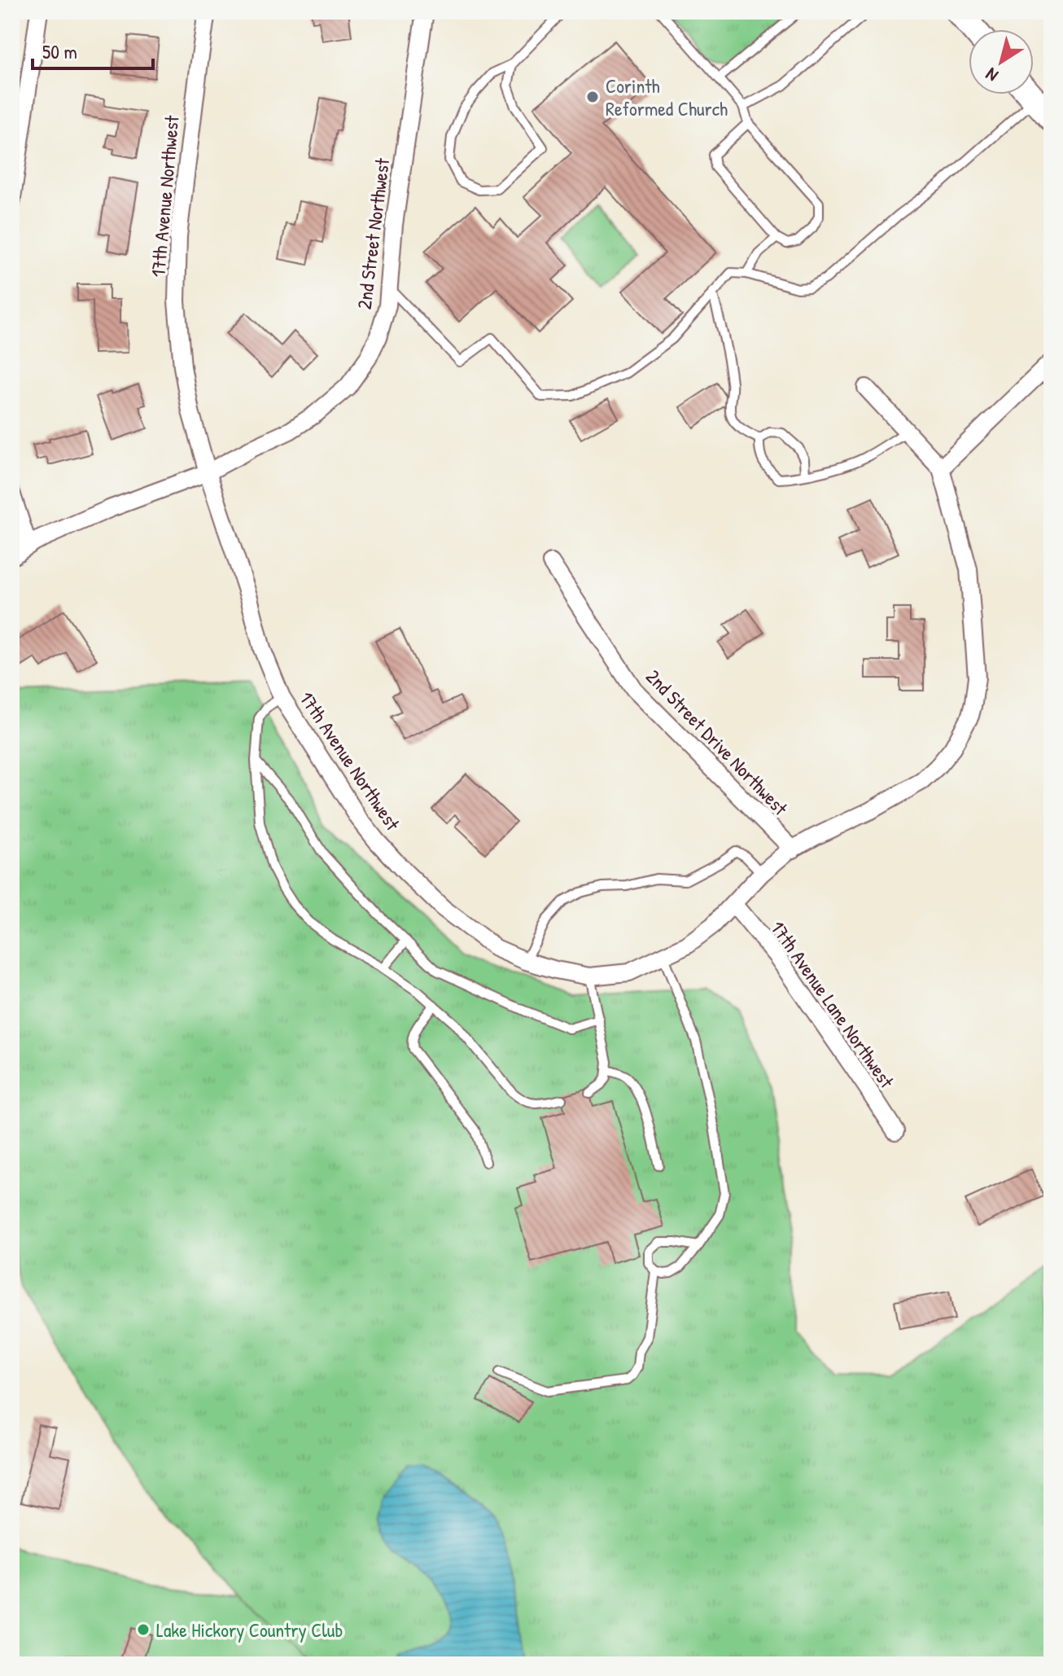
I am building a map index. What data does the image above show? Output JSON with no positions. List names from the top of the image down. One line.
{"streets":{"street":["17th Avenue Northwest","2nd Street Northwest","2nd Street Drive Northwest","17th Avenue Lane Northwest"]},"crossings":[["17th Avenue Northwest","2nd Street Northwest"],["17th Avenue Northwest","2nd Street Drive Northwest"],["17th Avenue Northwest","17th Avenue Lane Northwest"]],"places":["Corinth Reformed Church","Lake Hickory Country Club"],"scale_bar":"50 m","north":"bottom left"}
